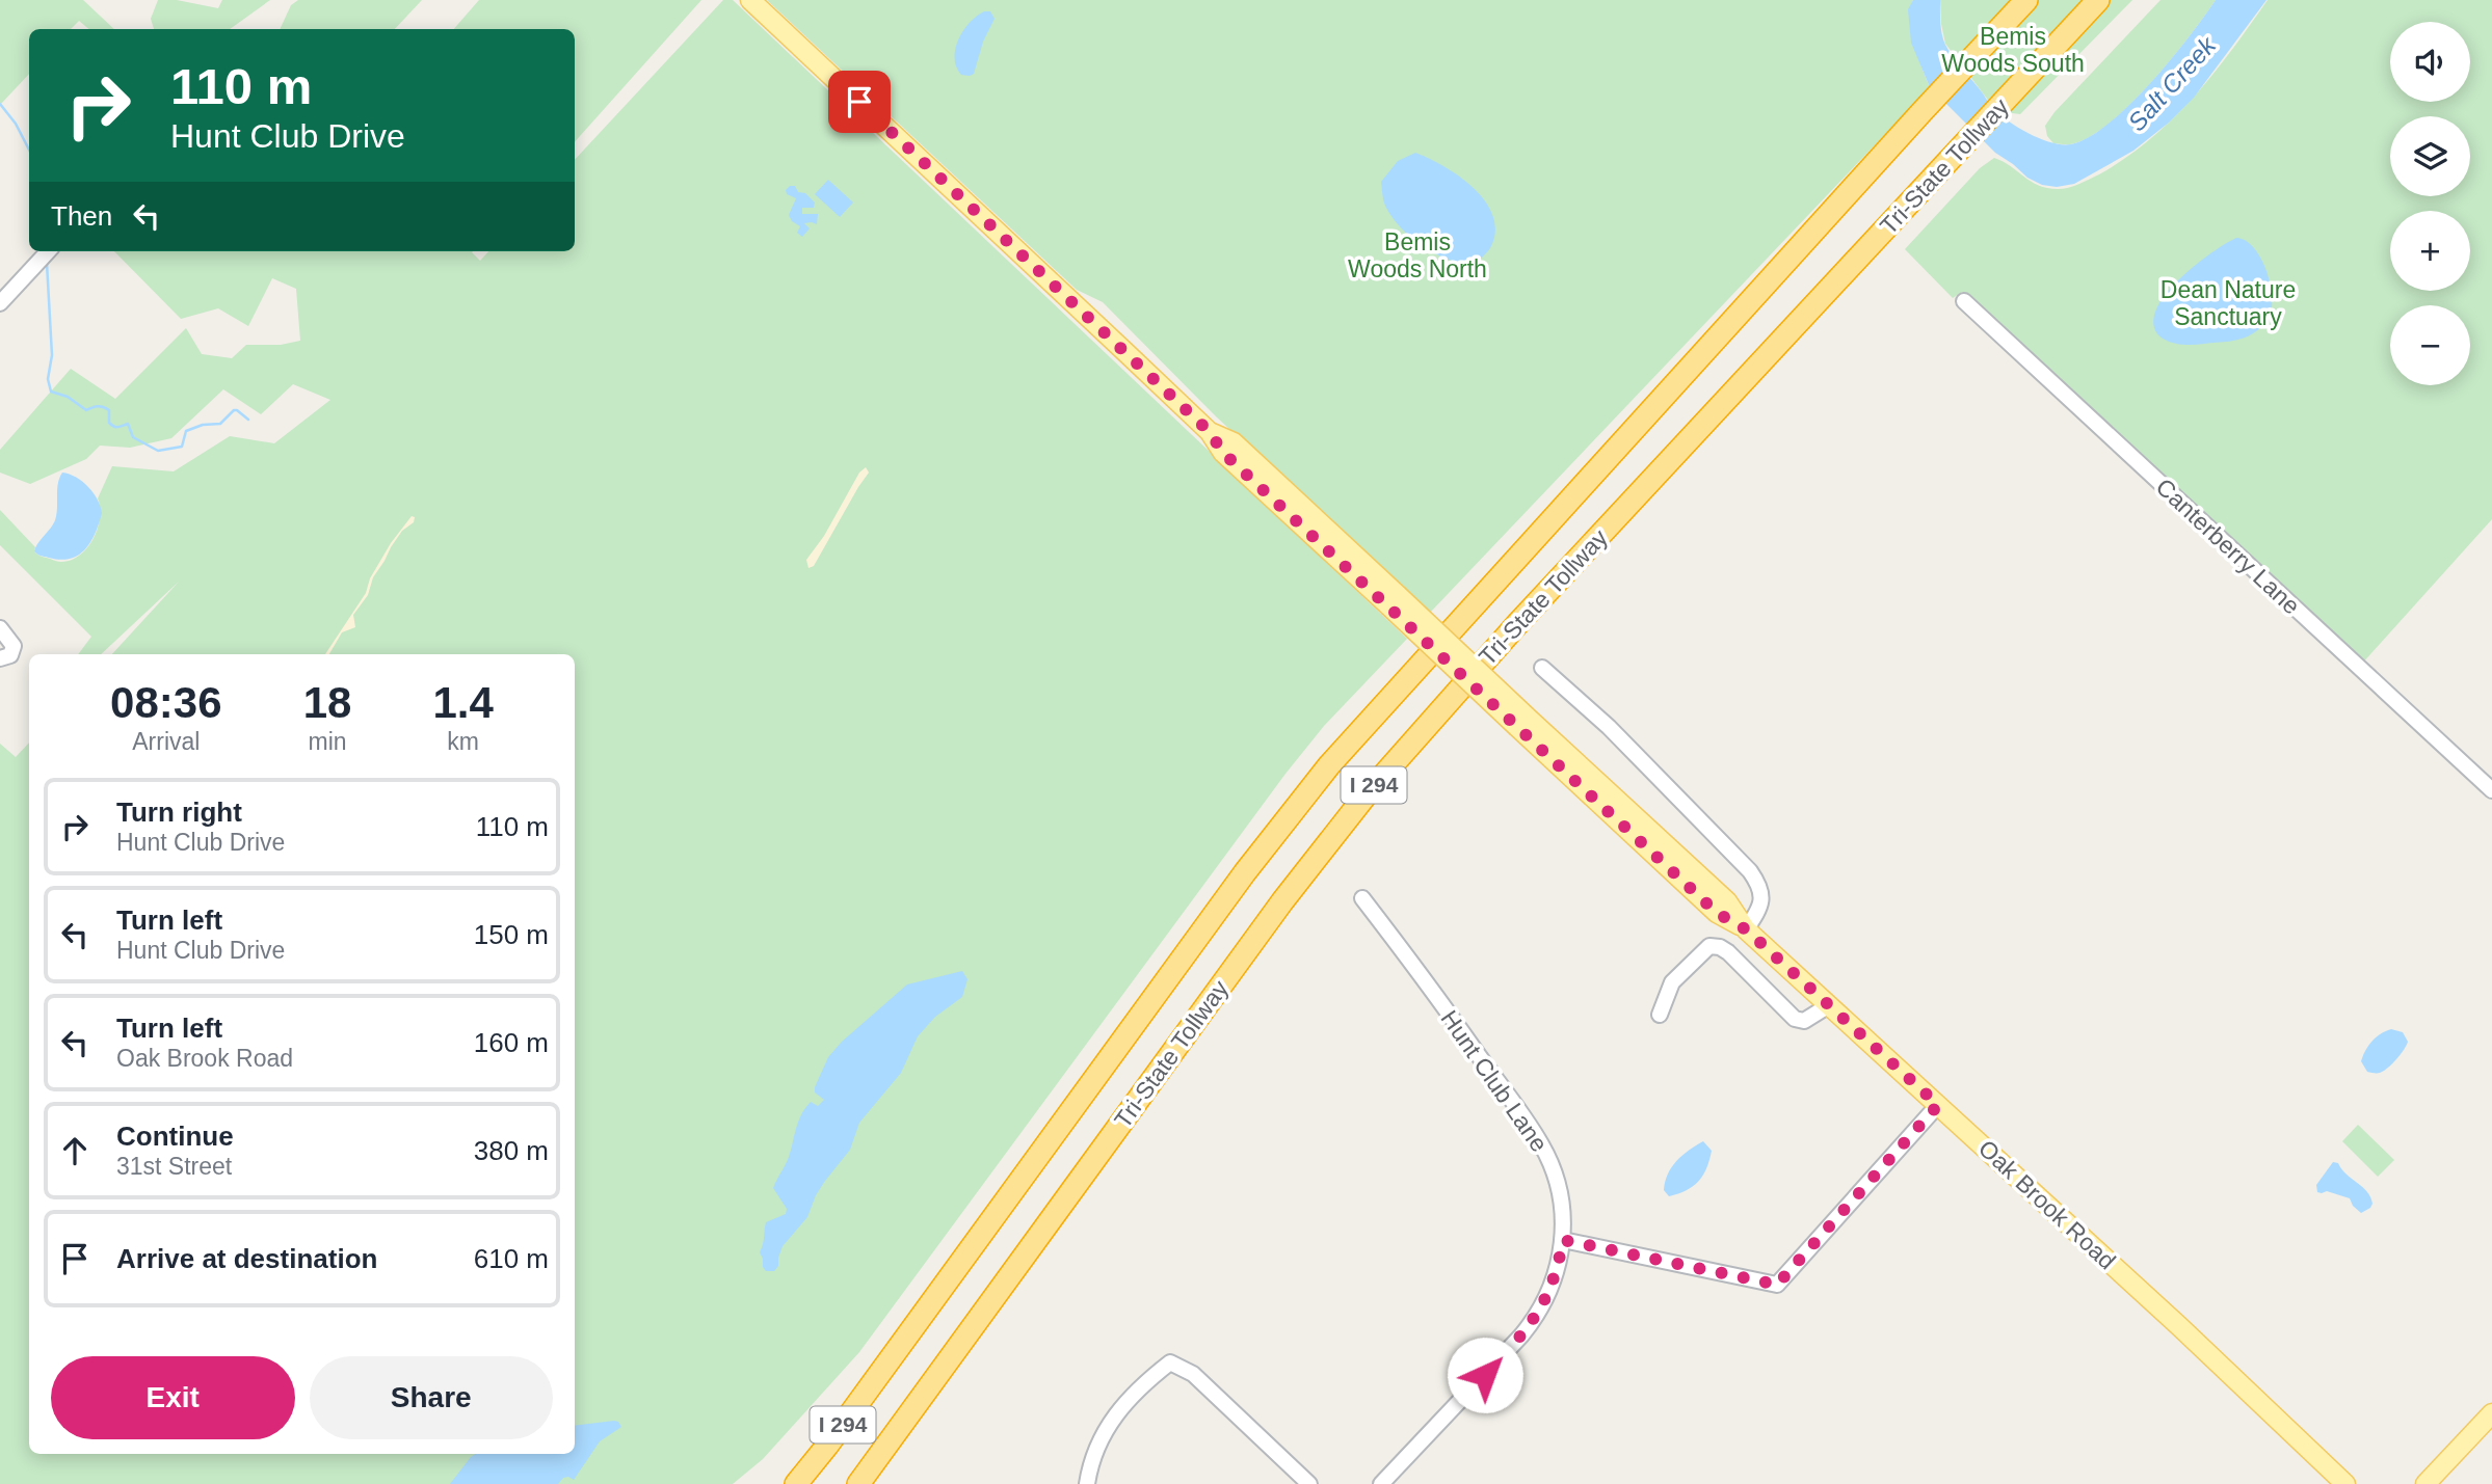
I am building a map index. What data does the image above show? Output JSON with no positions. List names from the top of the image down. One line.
{"streets":{"highway":["Tri-State Tollway","I 294"],"main road":["Oak Brook Road"],"street":["Canterberry Lane","Hunt Club Lane"]},"water":["Salt Creek"],"parks":["Bemis Woods South","Bemis Woods North","Dean Nature Sanctuary"],"page":{"map_buttons":["+","−"],"turn":["110 m","Hunt Club Drive"],"then":"Then","eta":["08:36","Arrival","18","min","1.4","km"],"list":[{"name":"Turn right","note":"Hunt Club Drive","value":"110 m"},{"name":"Turn left","note":"Hunt Club Drive","value":"150 m"},{"name":"Turn left","note":"Oak Brook Road","value":"160 m"},{"name":"Continue","note":"31st Street","value":"380 m"},{"name":"Arrive at destination","value":"610 m"}],"buttons":["Exit","Share"]}}
